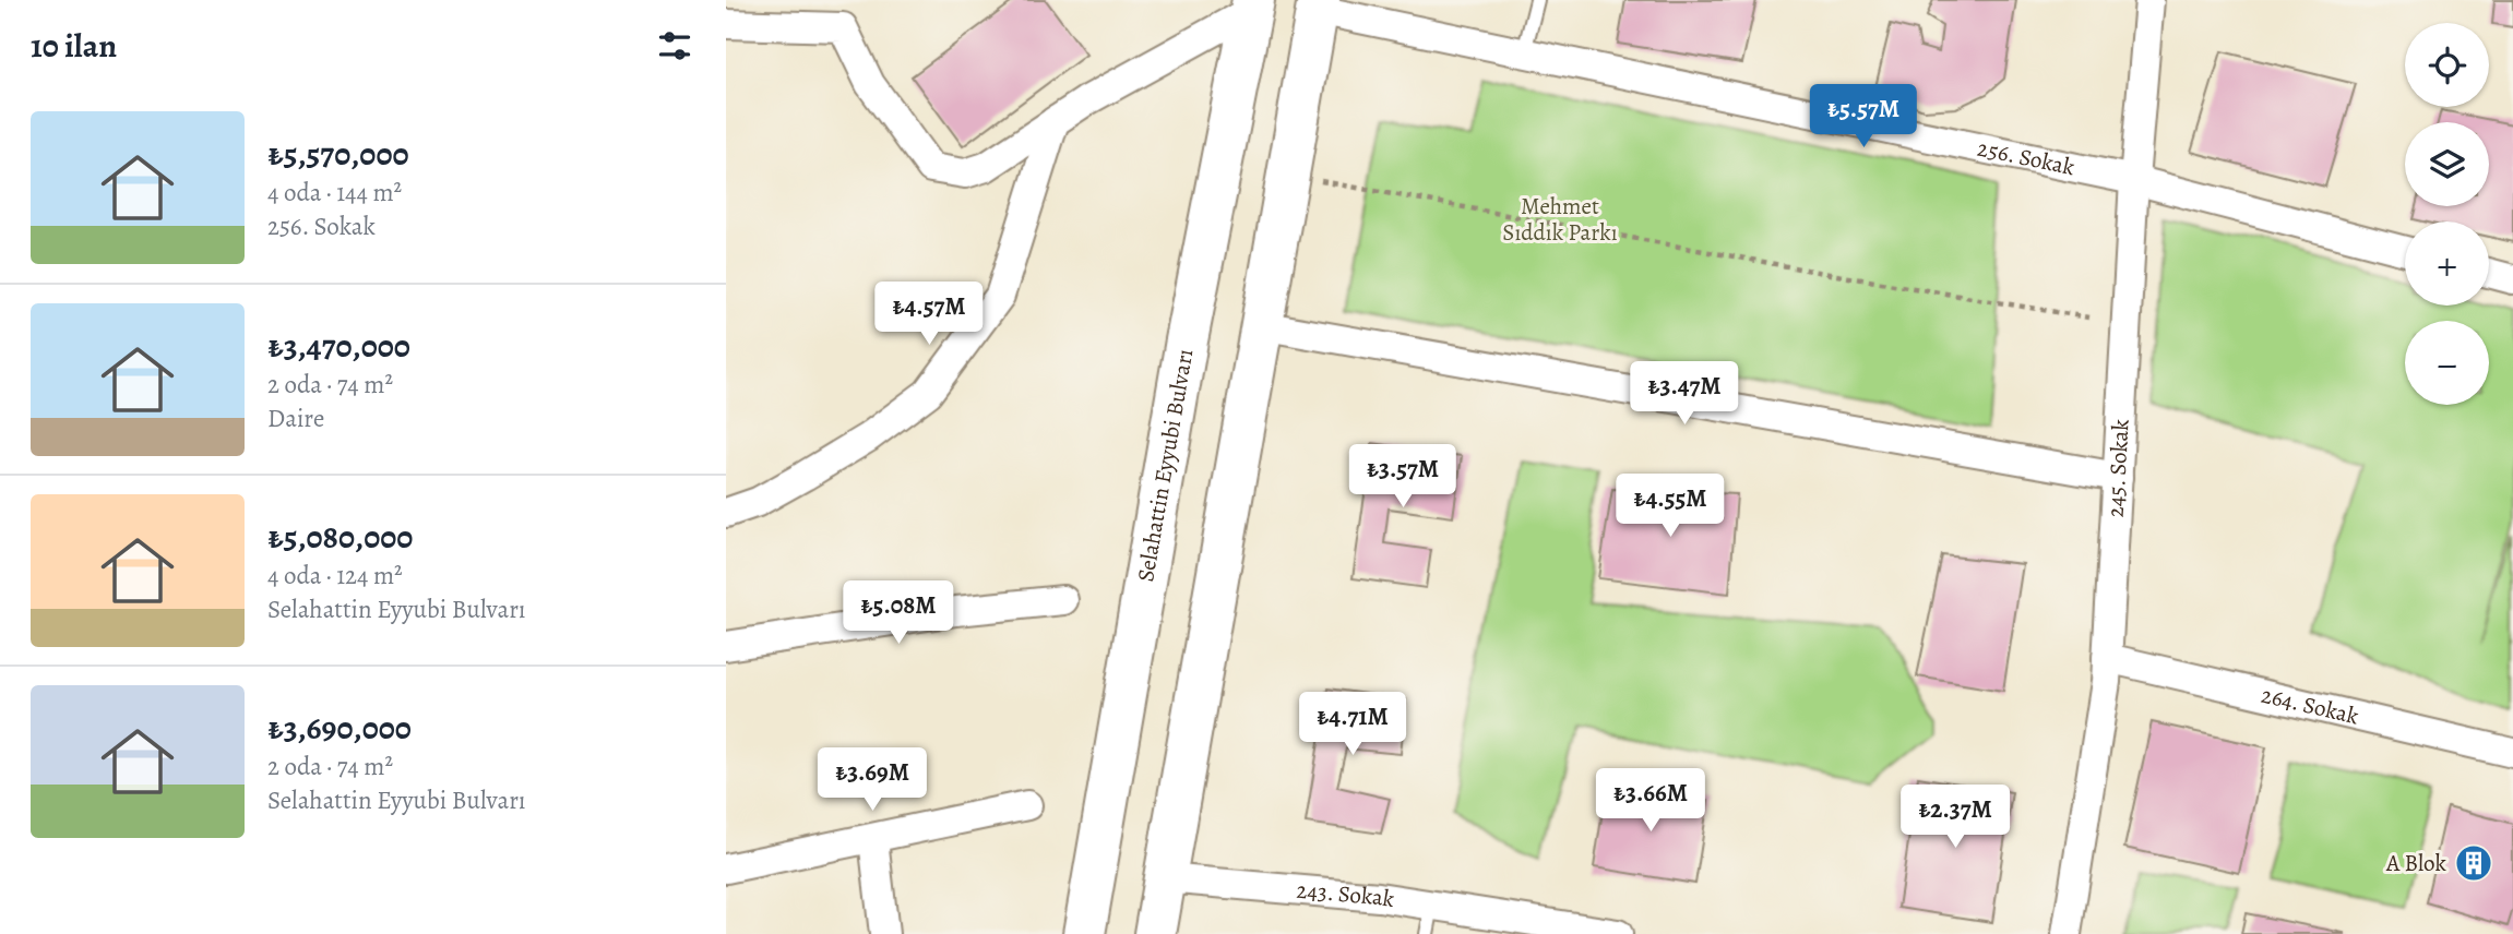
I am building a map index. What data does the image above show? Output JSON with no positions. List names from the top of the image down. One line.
{"streets":{"main road":["Selahattin Eyyubi Bulvarı"],"street":["256. Sokak","245. Sokak","264. Sokak","243. Sokak"]},"crossings":[["256. Sokak","245. Sokak"],["245. Sokak","264. Sokak"]],"parks":["Mehmet Sıddık Parkı"],"places":{"building":["A Blok"]},"page":{"heading":"10 ilan","map_buttons":["+","−"],"price":["₺5.57M","₺4.57M","₺3.47M","₺3.57M","₺4.55M","₺5.08M","₺4.71M","₺3.69M","₺3.66M","₺2.37M"],"list":[{"name":"₺5,570,000","note":"4 oda · 144 m² · 256. Sokak"},{"name":"₺3,470,000","note":"2 oda · 74 m² · Daire"},{"name":"₺5,080,000","note":"4 oda · 124 m² · Selahattin Eyyubi Bulvarı"},{"name":"₺3,690,000","note":"2 oda · 74 m² · Selahattin Eyyubi Bulvarı"}]}}
